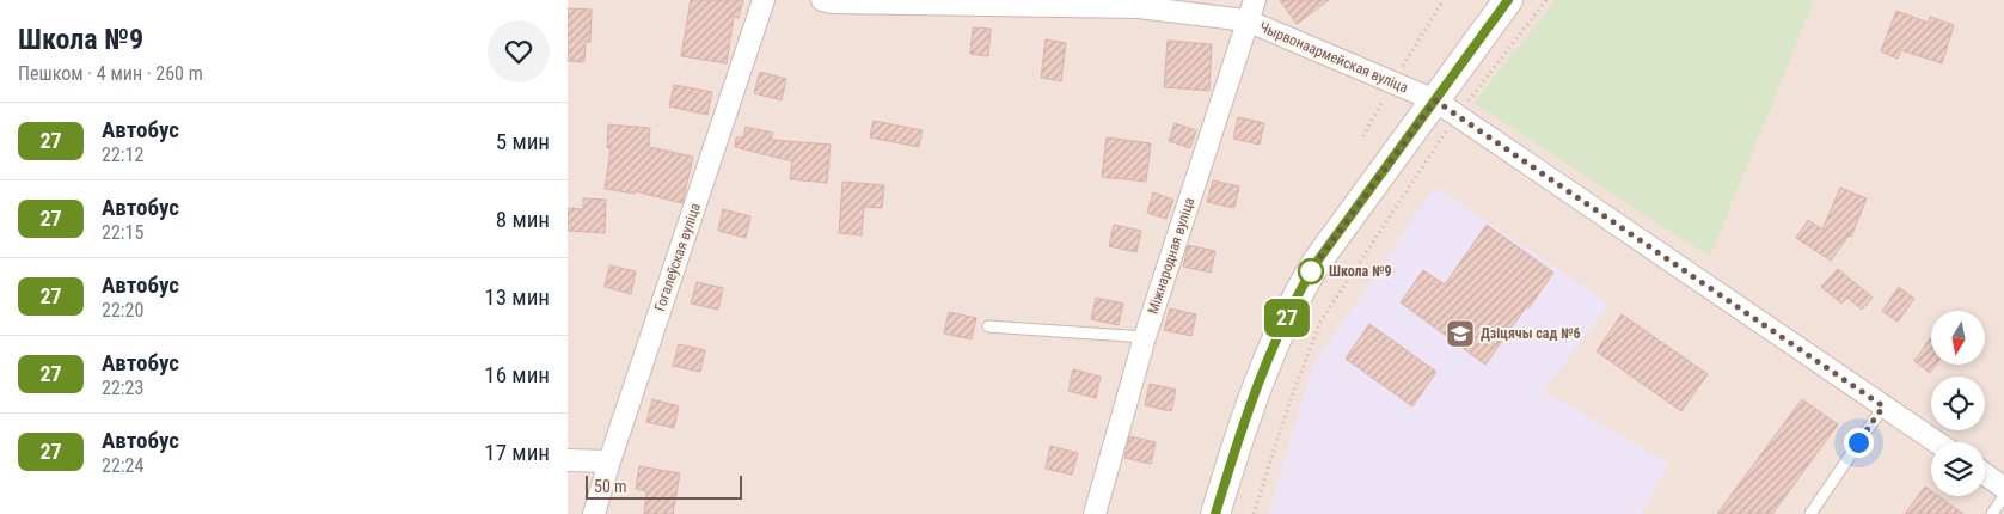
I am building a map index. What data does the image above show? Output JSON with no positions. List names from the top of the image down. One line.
{"streets":{"street":["Чырвонаармейская вуліца","Міжнародная вуліца","Гогалеўская вуліца"]},"crossings":[["Чырвонаармейская вуліца","Міжнародная вуліца"]],"places":{"other":["Школа №9"],"school or university":["Дзіцячы сад №6"]},"lines":["bus line 27"],"scale_bar":"50 m","north":"bottom","page":{"heading":["Школа №9","Пешком · 4 мин · 260 m"],"on_map":"27","list":[{"mark":"27","name":"Автобус","note":"22:12","value":"5 мин"},{"mark":"27","name":"Автобус","note":"22:15","value":"8 мин"},{"mark":"27","name":"Автобус","note":"22:20","value":"13 мин"},{"mark":"27","name":"Автобус","note":"22:23","value":"16 мин"},{"mark":"27","name":"Автобус","note":"22:24","value":"17 мин"}],"scale":"50 m"}}
